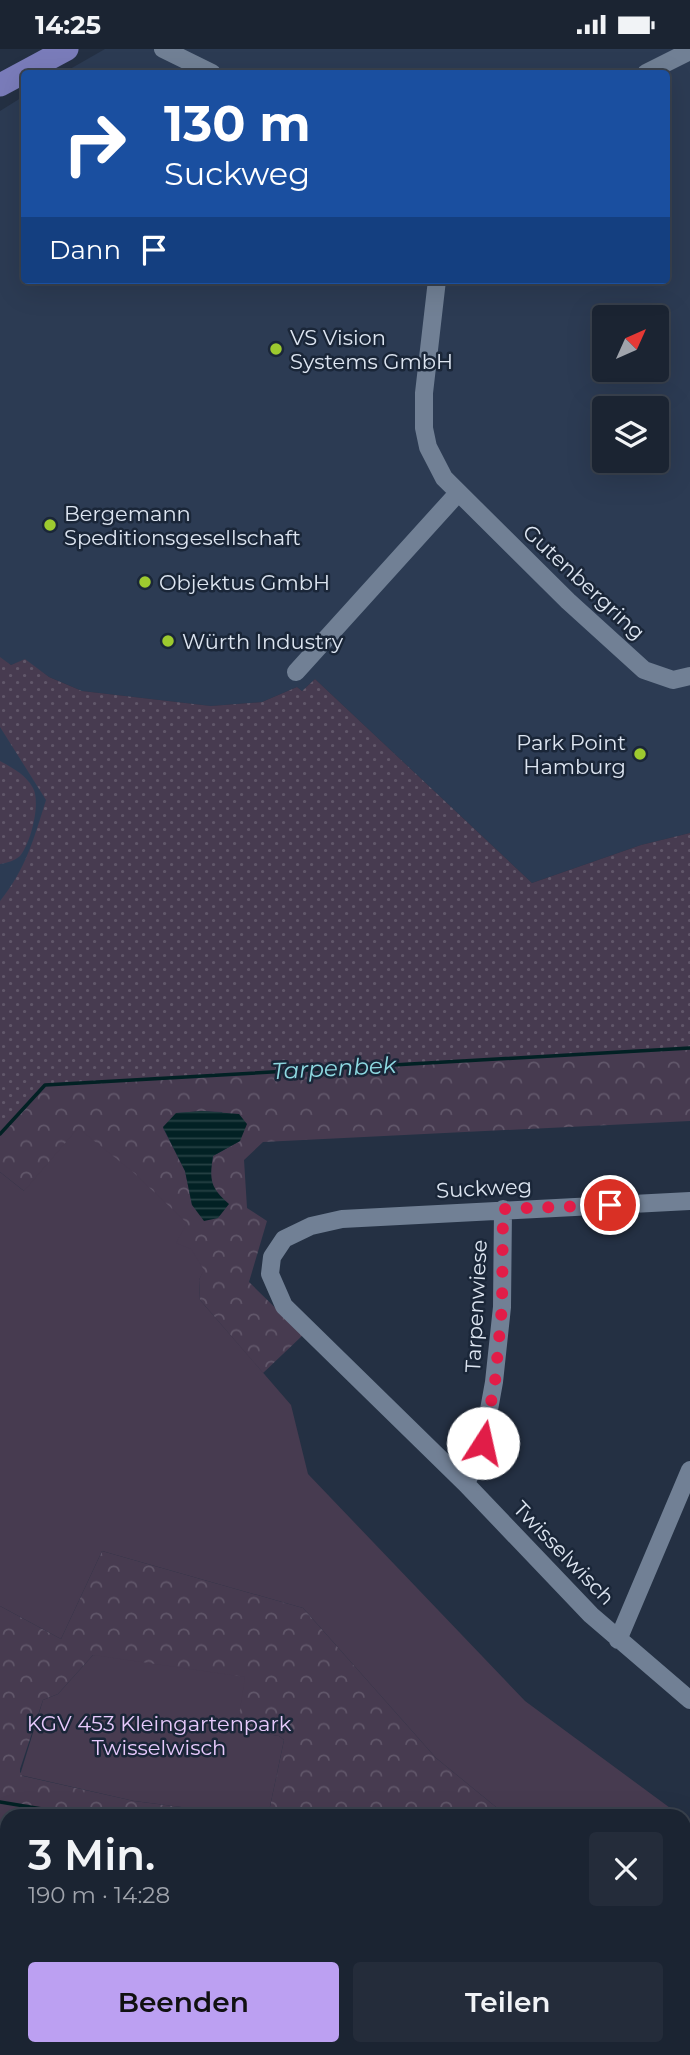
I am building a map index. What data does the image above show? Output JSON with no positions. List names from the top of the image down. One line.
{"streets":{"street":["Gutenbergring","Suckweg","Tarpenwiese","Twisselwisch"]},"crossings":[["Suckweg","Tarpenwiese"],["Suckweg","Twisselwisch"],["Tarpenwiese","Twisselwisch"]],"water":["Tarpenbek"],"parks":["KGV 453 Kleingartenpark Twisselwisch"],"places":["VS Vision Systems GmbH","Bergemann Speditionsgesellschaft","Objektus GmbH","Würth Industry","Park Point Hamburg"],"north":"top right","page":{"status":"14:25","turn":["130 m","Suckweg"],"then":"Dann","heading":["3 Min.","190 m · 14:28"],"buttons":["Beenden","Teilen"]}}
